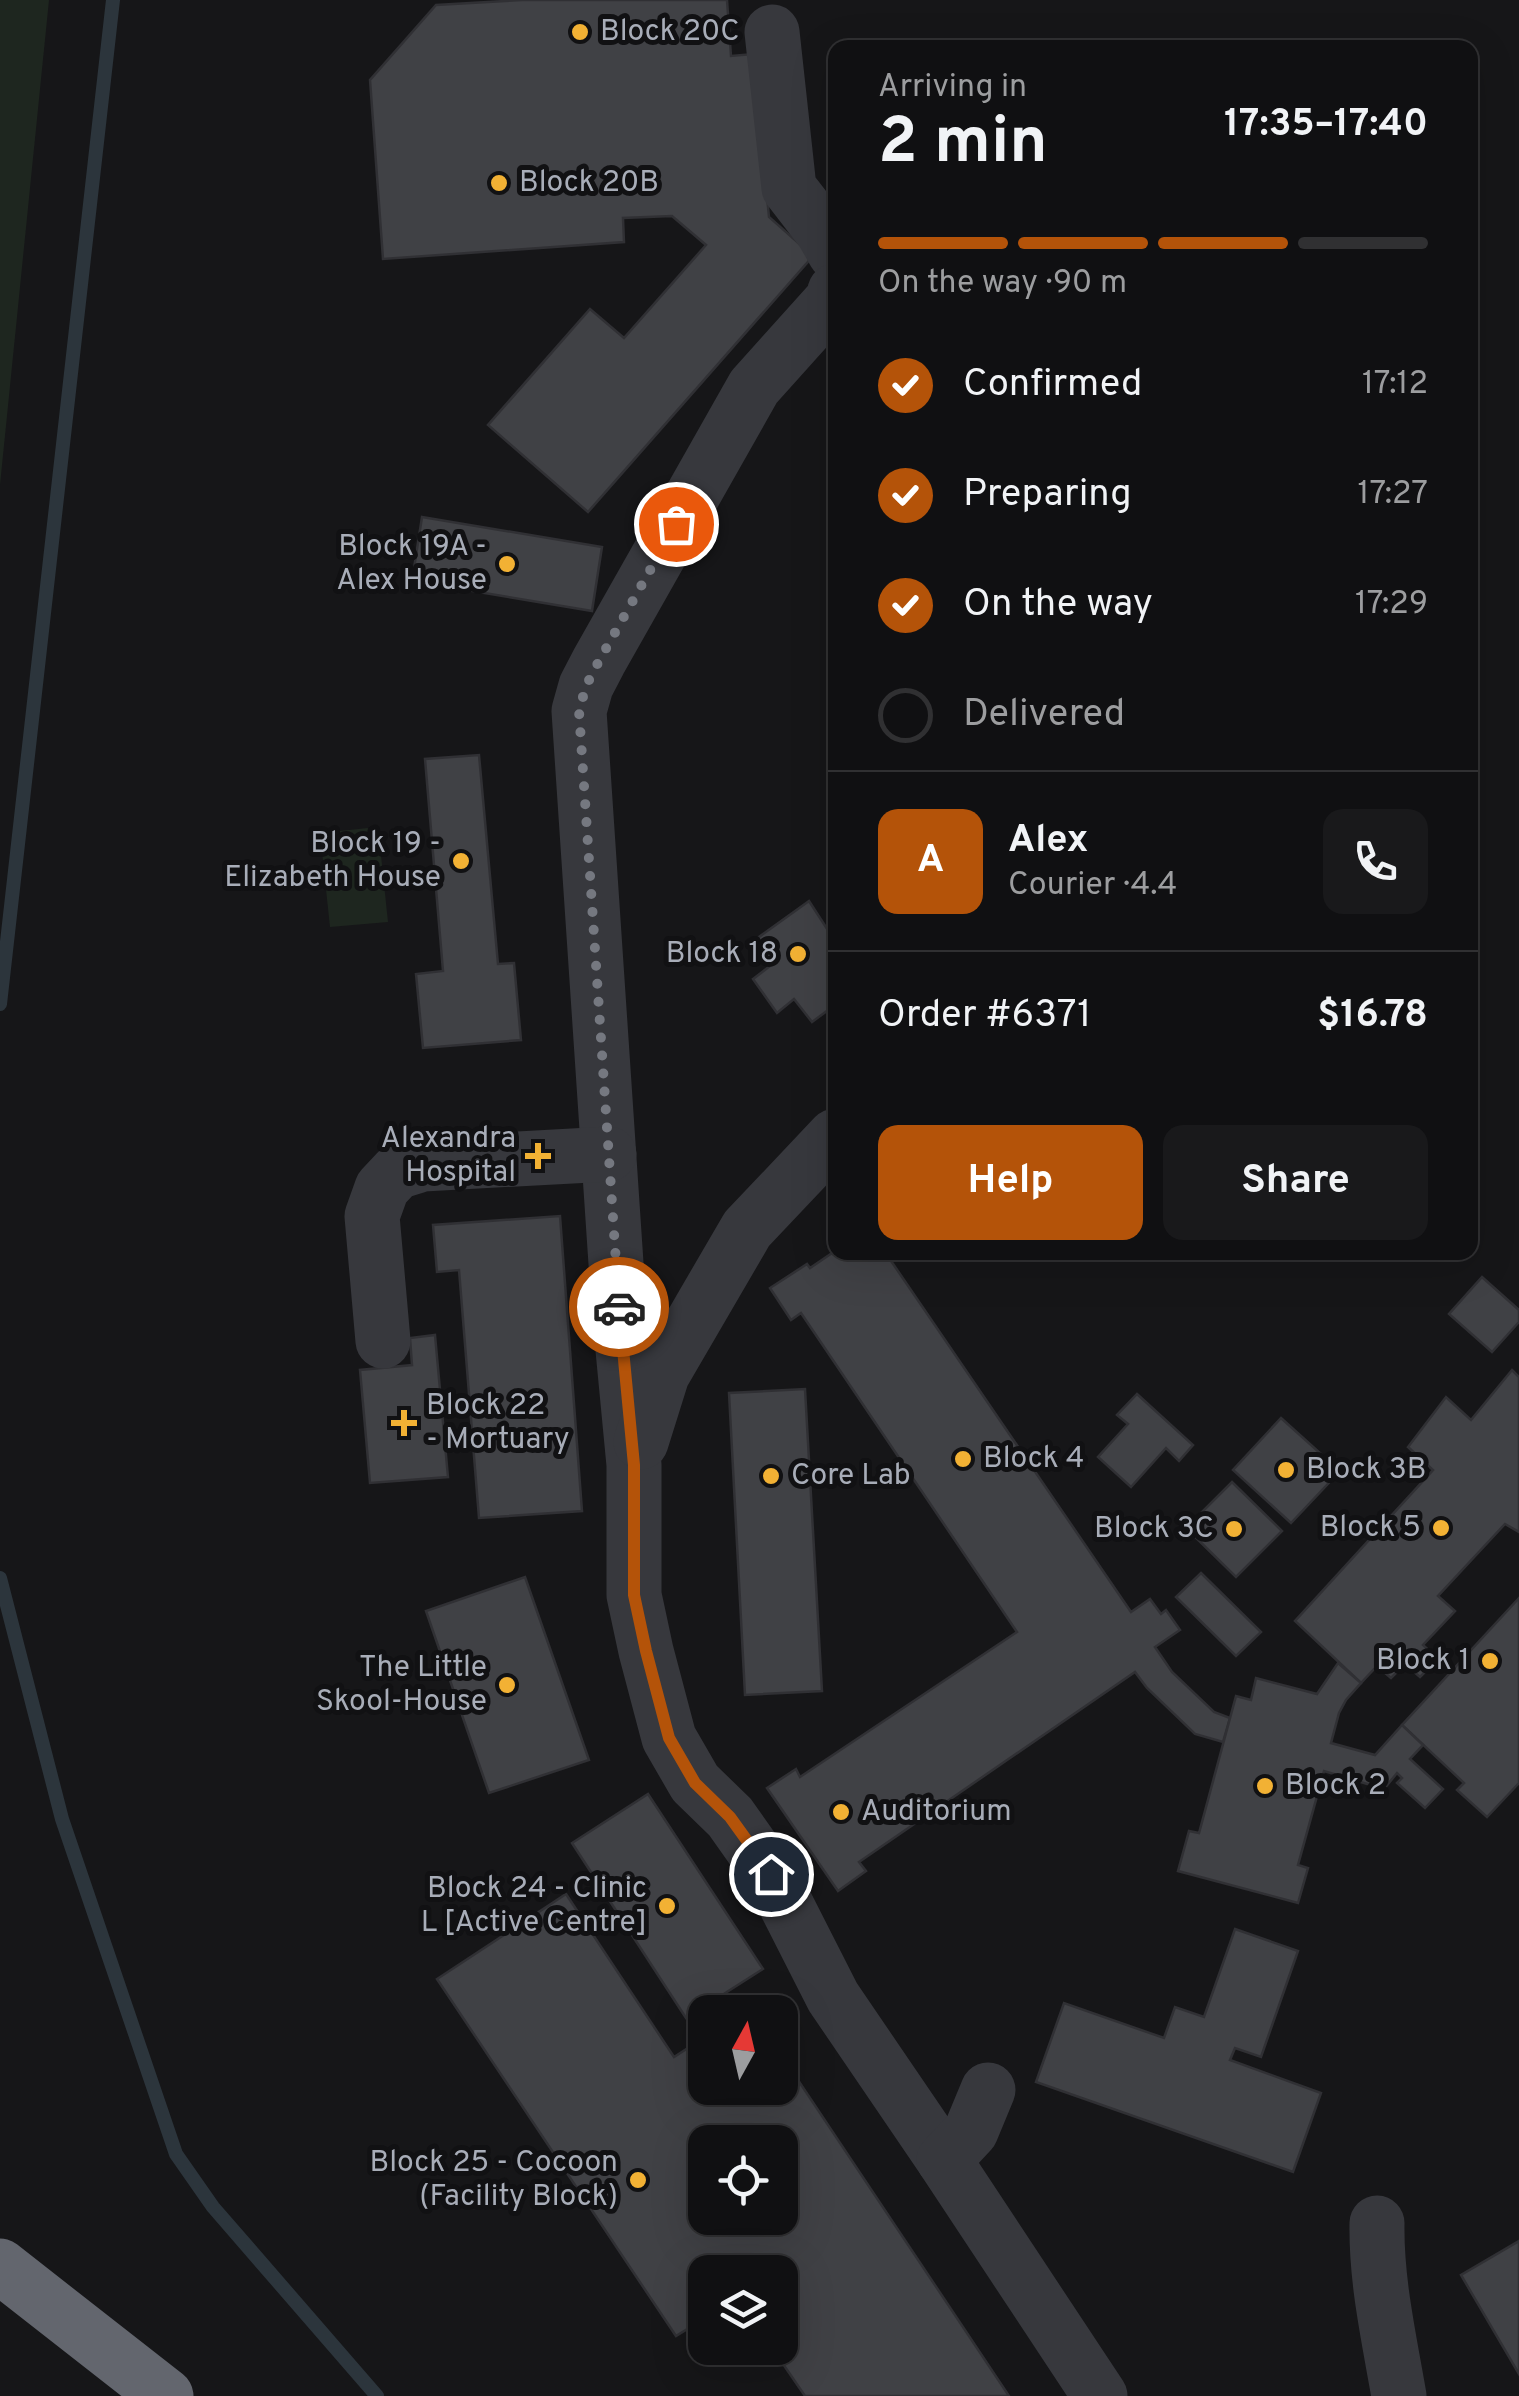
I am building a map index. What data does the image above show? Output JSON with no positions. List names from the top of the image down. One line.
{"places":{"other":["Block 20C","Block 20B","Block 19A - Alex House","Block 19 - Elizabeth House","Block 18","Block 4","Block 3B","Core Lab","Block 5","Block 3C","Block 1","The Little Skool-House","Block 2","Auditorium","Block 24 - Clinic L [Active Centre]","Block 25 - Cocoon (Facility Block)"],"health":["Alexandra Hospital","Block 22 - Mortuary"]},"north":"top","page":{"heading":["2 min","Arriving in","17:35–17:40"],"panel":["Alex","Courier · 4.4","Order #6371","$16.78"],"bar":"On the way · 90 m","list":[["Confirmed","17:12"],["Preparing","17:27"],["On the way","17:29"],"Delivered"],"round":"A","buttons":["Help","Share"]}}
